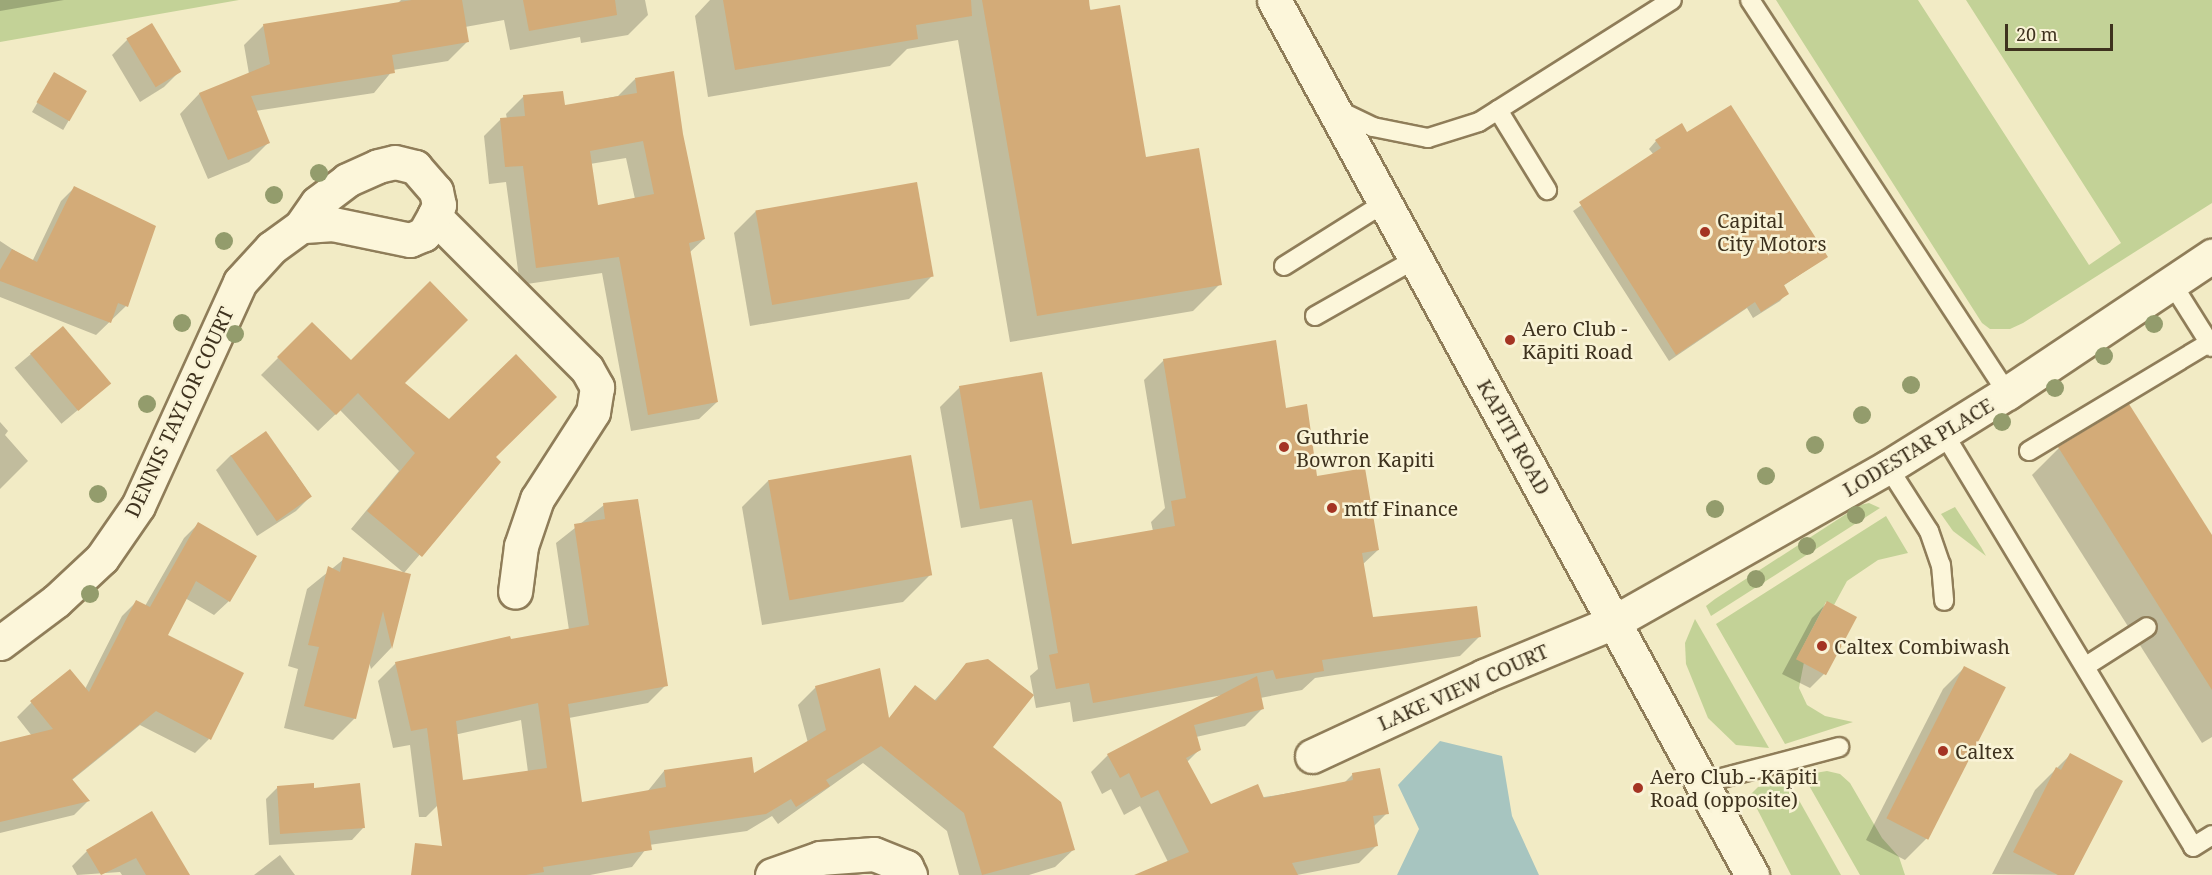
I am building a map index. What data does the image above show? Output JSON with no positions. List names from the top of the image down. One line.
{"streets":{"street":["DENNIS TAYLOR COURT","KAPITI ROAD","LODESTAR PLACE","LAKE VIEW COURT"]},"crossings":[["KAPITI ROAD","LODESTAR PLACE"],["KAPITI ROAD","LAKE VIEW COURT"],["LODESTAR PLACE","LAKE VIEW COURT"]],"places":["Capital City Motors","Aero Club - Kāpiti Road","Guthrie Bowron Kapiti","mtf Finance","Caltex Combiwash","Caltex","Aero Club - Kāpiti Road (opposite)"],"scale_bar":"20 m"}
